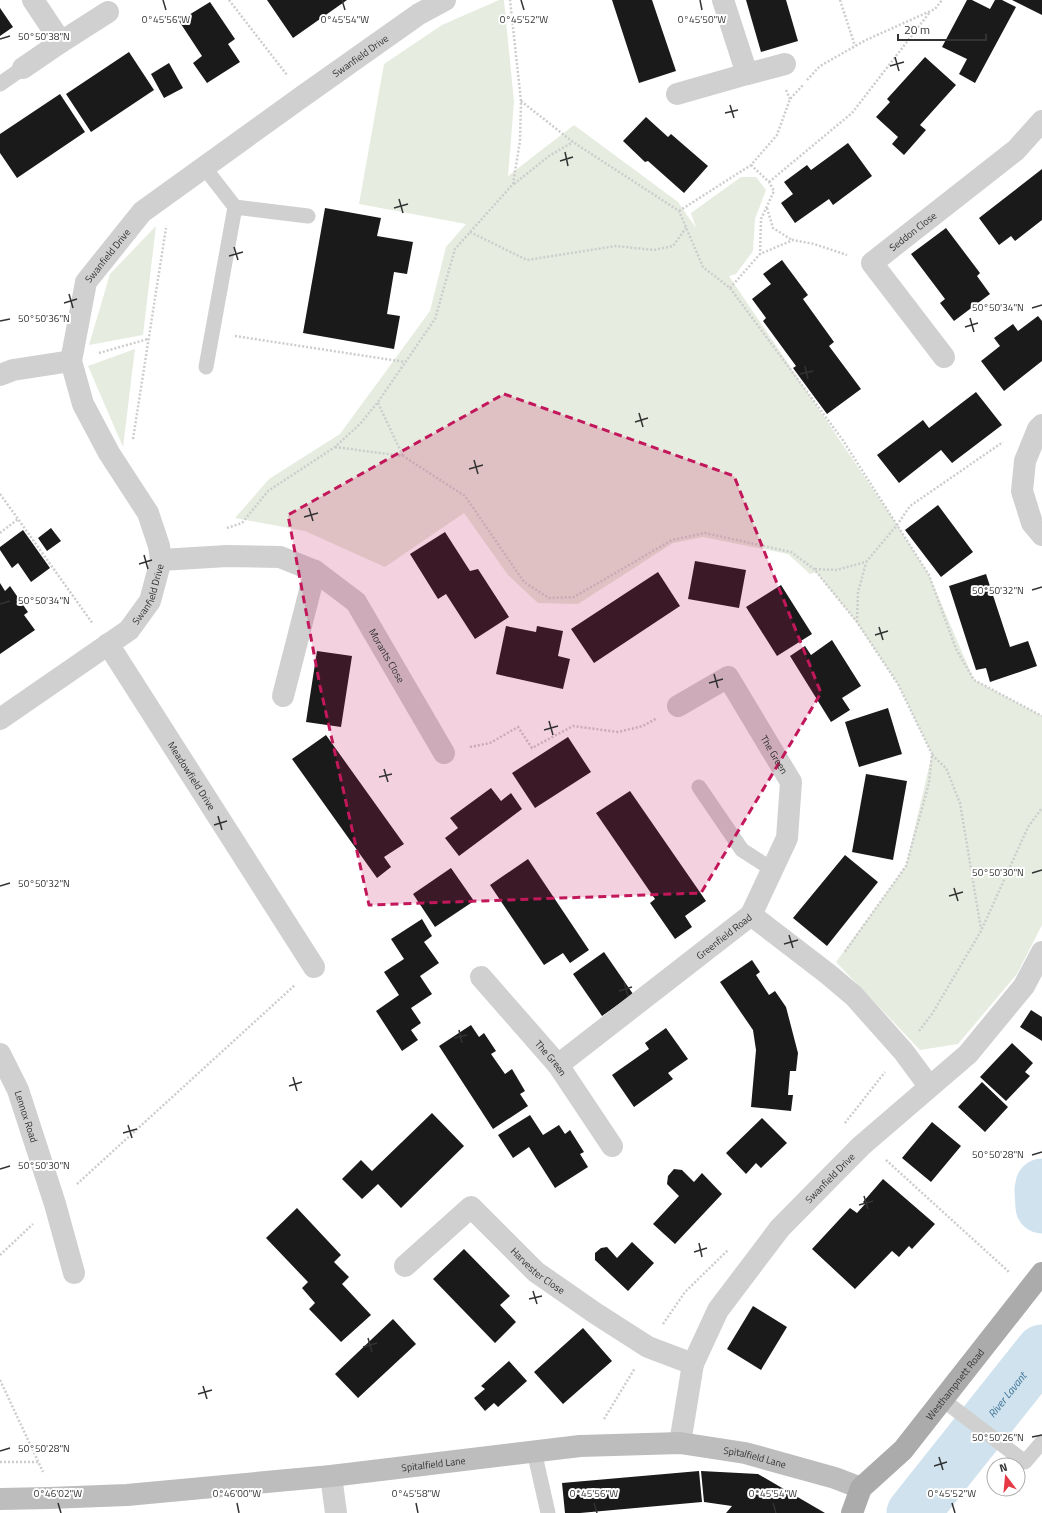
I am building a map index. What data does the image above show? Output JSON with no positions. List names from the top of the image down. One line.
{"streets":{"main road":["Westhampnett Road","Spitalfield Lane"],"street":["Swanfield Drive","Seddon Close","Morants Close","The Green","Meadowfield Drive","Greenfield Road","Lennox Road","Harvester Close"]},"crossings":[["Swanfield Drive","Morants Close"],["Swanfield Drive","Meadowfield Drive"],["Swanfield Drive","Greenfield Road"],["Swanfield Drive","Harvester Close"],["Swanfield Drive","Spitalfield Lane"],["The Green","Greenfield Road"],["Westhampnett Road","Spitalfield Lane"]],"water":["River Lavant"],"scale_bar":"20 m","north":"top","coordinates":["0°45'56\"W","0°45'54\"W","0°45'52\"W","0°45'50\"W","50°50'38\"N","50°50'34\"N","50°50'36\"N","50°50'32\"N","50°50'30\"N","50°50'28\"N","50°50'26\"N","0°46'02\"W","0°46'00\"W","0°45'58\"W"]}
